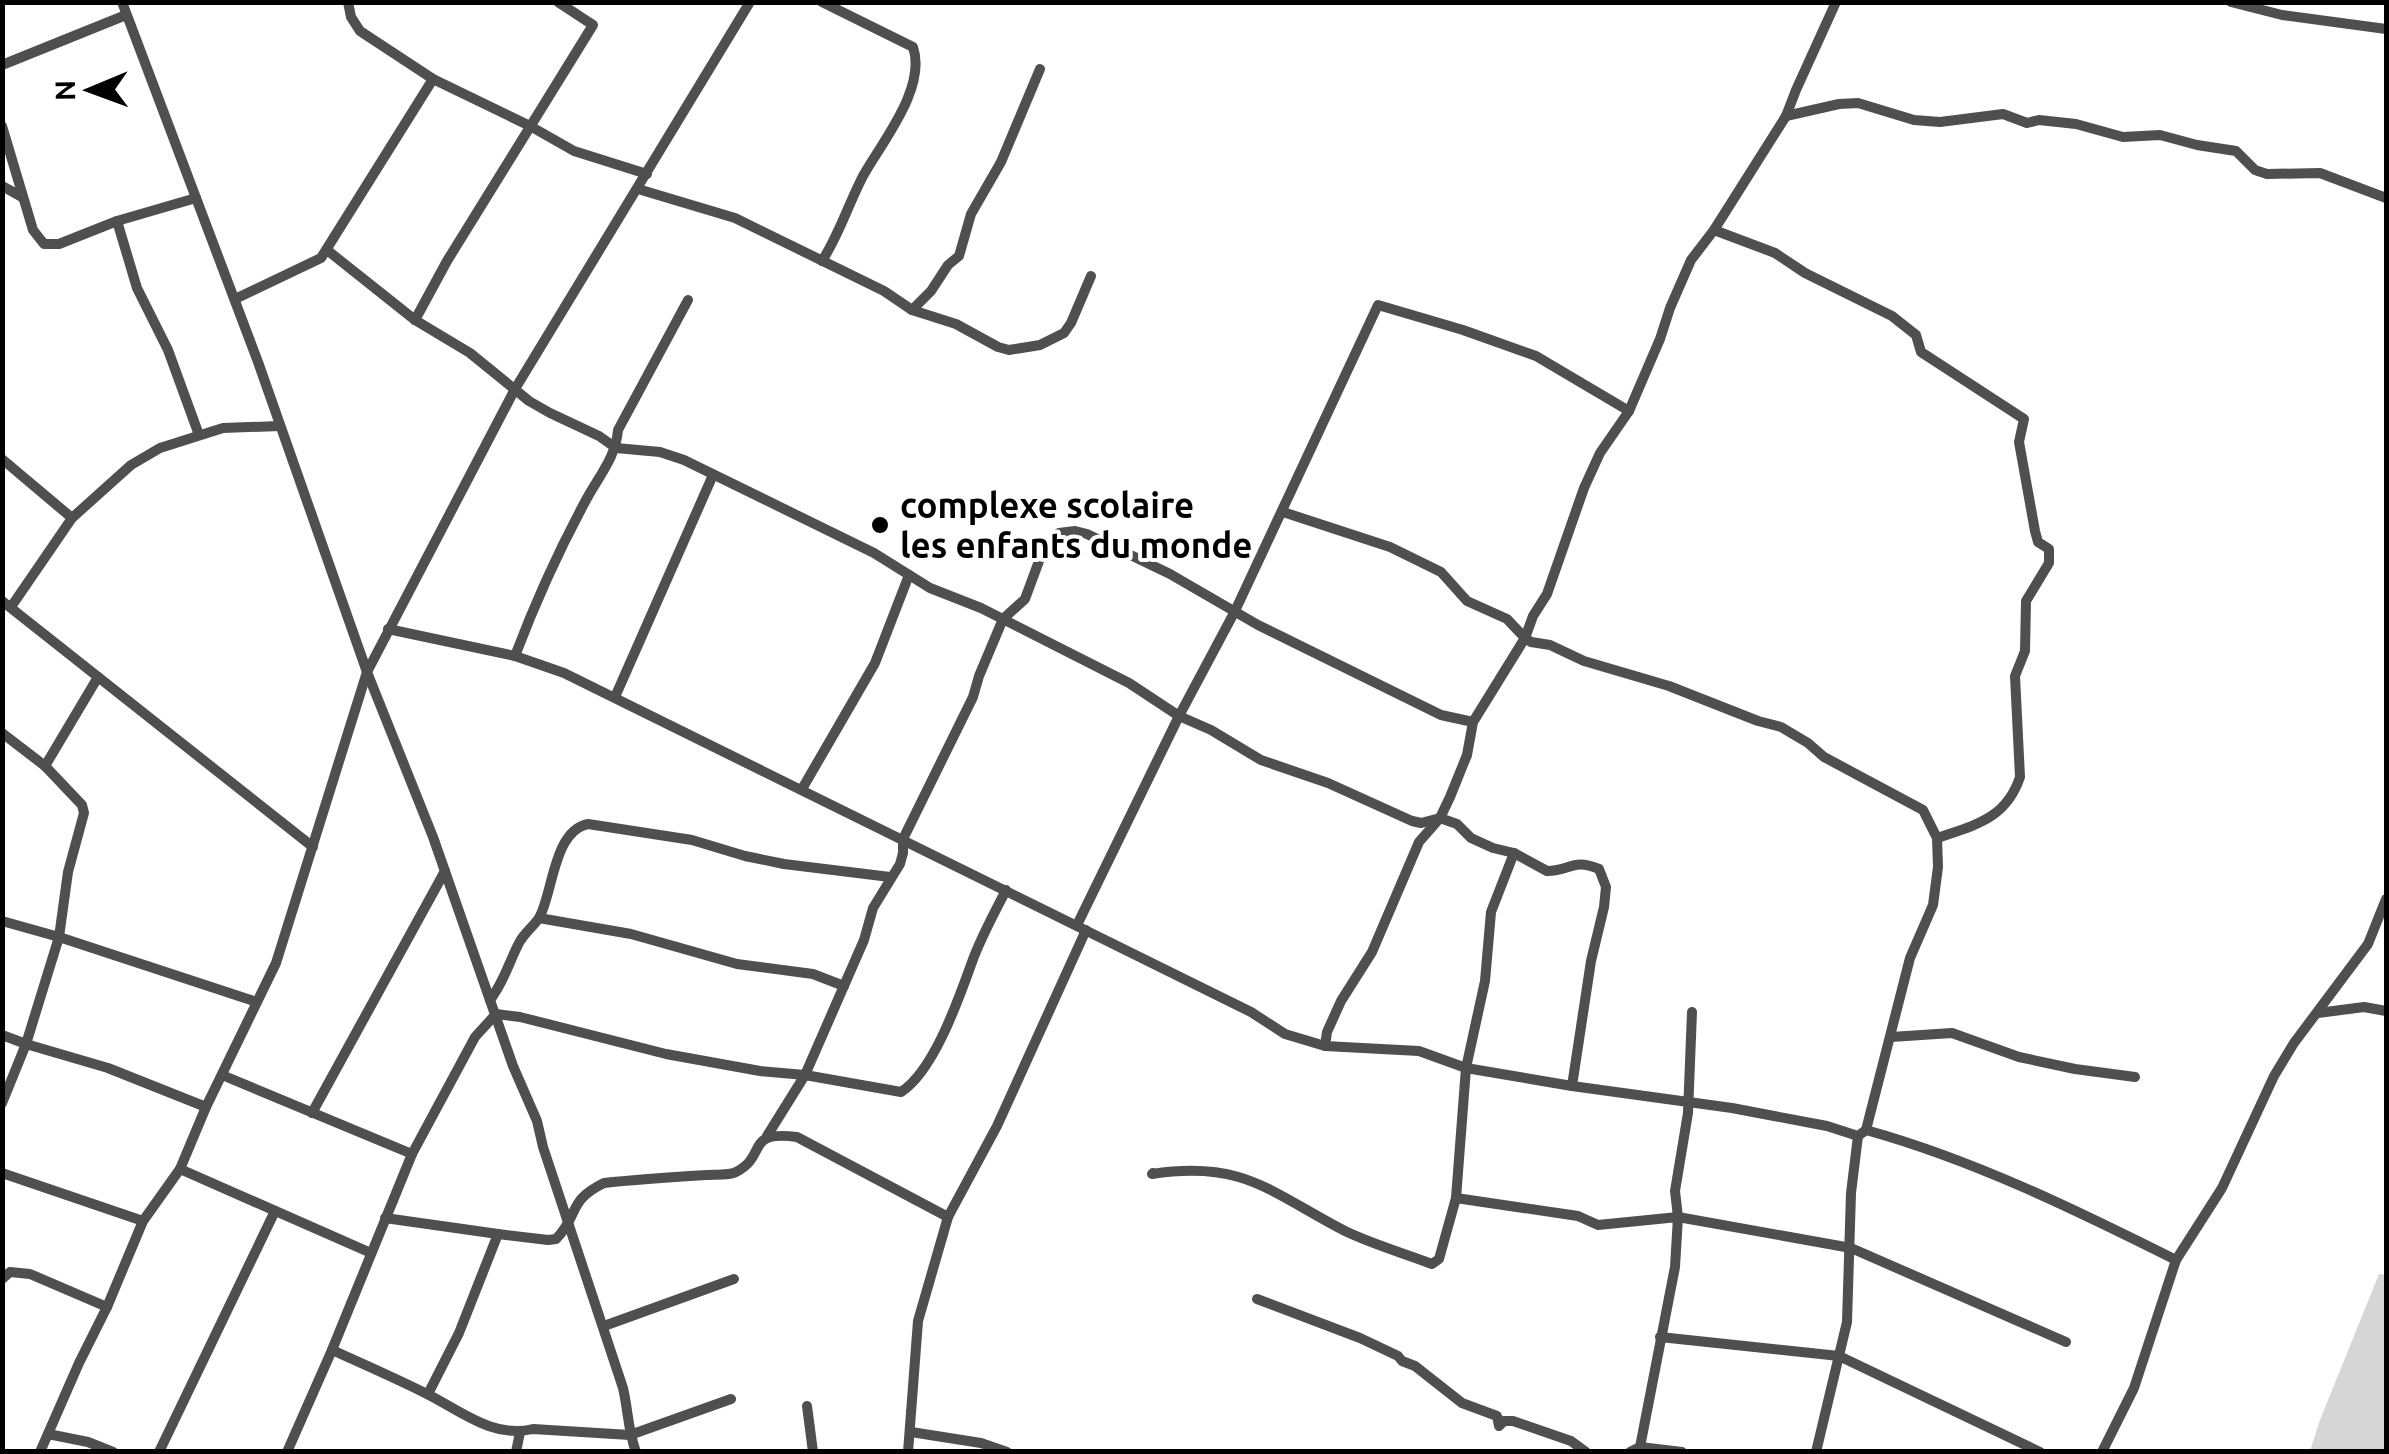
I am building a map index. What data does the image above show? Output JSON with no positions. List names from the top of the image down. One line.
{"places":["complexe scolaire les enfants du monde"],"north":"left"}
